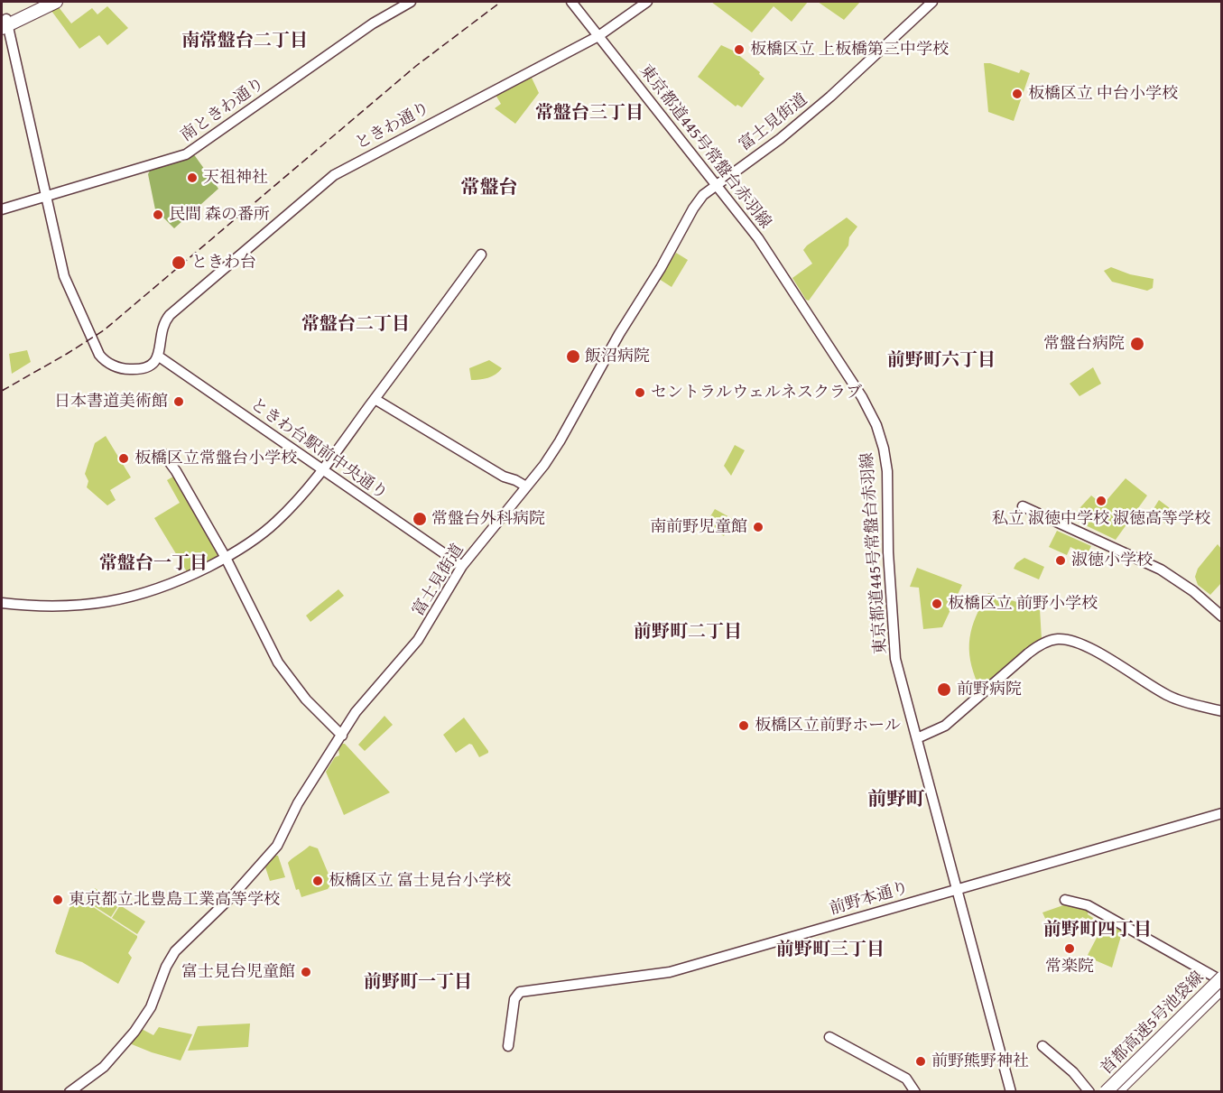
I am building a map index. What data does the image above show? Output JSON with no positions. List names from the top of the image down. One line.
{"streets":{"highway":["首都高速5号池袋線"],"street":["南ときわ通り","富士見街道","ときわ通り","東京都道445号常盤台赤羽線","ときわ台駅前中央通り","前野本通り"]},"crossings":[["富士見街道","東京都道445号常盤台赤羽線"],["富士見街道","ときわ台駅前中央通り"],["ときわ通り","東京都道445号常盤台赤羽線"],["ときわ通り","ときわ台駅前中央通り"],["東京都道445号常盤台赤羽線","前野本通り"]],"districts":["南常盤台二丁目","常盤台三丁目","常盤台","常盤台二丁目","前野町六丁目","常盤台一丁目","前野町二丁目","前野町","前野町四丁目","前野町三丁目","前野町一丁目"],"places":["板橋区立 上板橋第三中学校","板橋区立 中台小学校","天祖神社","民間 森の番所","ときわ台","常盤台病院","飯沼病院","セントラルウェルネスクラブ","日本書道美術館","板橋区立常盤台小学校","私立 淑徳中学校 淑徳高等学校","常盤台外科病院","南前野児童館","淑徳小学校","板橋区立 前野小学校","前野病院","板橋区立前野ホール","板橋区立 富士見台小学校","東京都立北豊島工業高等学校","常楽院","富士見台児童館","前野熊野神社"]}
